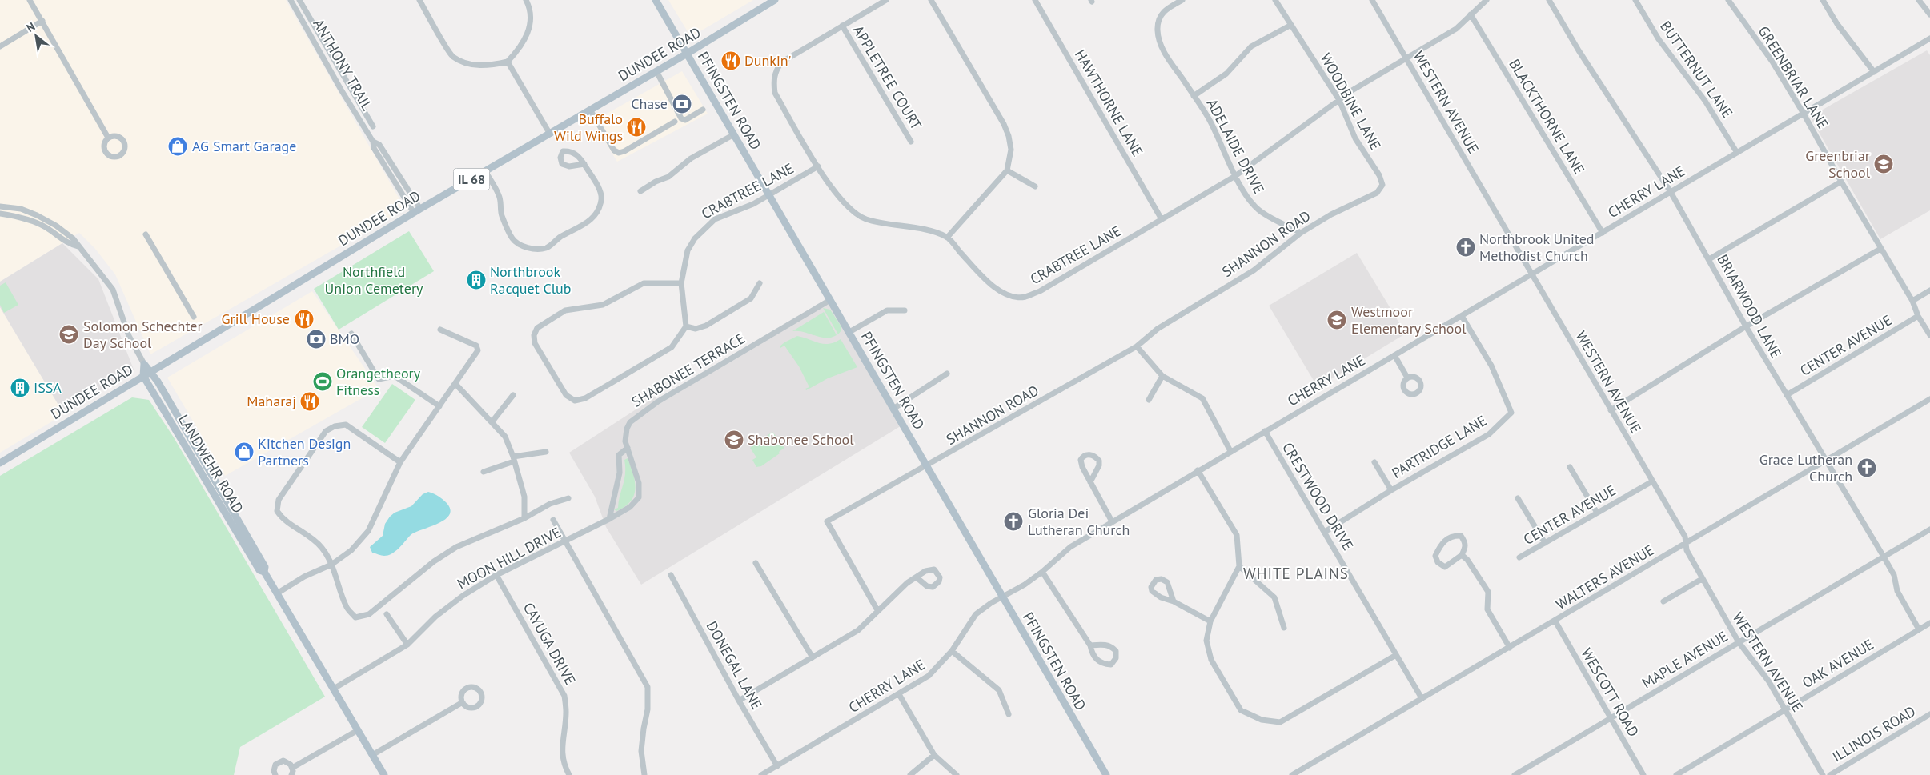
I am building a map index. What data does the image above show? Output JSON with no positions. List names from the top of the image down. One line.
{"streets":{"main road":["DUNDEE ROAD","PFINGSTEN ROAD","IL 68","LANDWEHR ROAD"],"street":["ANTHONY TRAIL","BUTTERNUT LANE","APPLETREE COURT","GREENBRIAR LANE","WOODBINE LANE","WESTERN AVENUE","HAWTHORNE LANE","BLACKTHORNE LANE","ADELAIDE DRIVE","CRABTREE LANE","CHERRY LANE","SHANNON ROAD","BRIARWOOD LANE","CENTER AVENUE","SHABONEE TERRACE","PARTRIDGE LANE","CRESTWOOD DRIVE","MOON HILL DRIVE","WALTERS AVENUE","CAYUGA DRIVE","MAPLE AVENUE","OAK AVENUE","DONEGAL LANE","WESCOTT ROAD","ILLINOIS ROAD"]},"crossings":[["DUNDEE ROAD","ANTHONY TRAIL"],["DUNDEE ROAD","PFINGSTEN ROAD"],["DUNDEE ROAD","LANDWEHR ROAD"],["BUTTERNUT LANE","CHERRY LANE"],["GREENBRIAR LANE","CHERRY LANE"],["GREENBRIAR LANE","CENTER AVENUE"],["PFINGSTEN ROAD","CRABTREE LANE"],["PFINGSTEN ROAD","CHERRY LANE"],["PFINGSTEN ROAD","SHANNON ROAD"],["PFINGSTEN ROAD","SHABONEE TERRACE"],["WOODBINE LANE","CRABTREE LANE"],["WOODBINE LANE","SHANNON ROAD"],["WESTERN AVENUE","CRABTREE LANE"],["WESTERN AVENUE","CHERRY LANE"],["WESTERN AVENUE","CENTER AVENUE"],["WESTERN AVENUE","WALTERS AVENUE"],["WESTERN AVENUE","MAPLE AVENUE"],["WESTERN AVENUE","OAK AVENUE"],["HAWTHORNE LANE","CRABTREE LANE"],["BLACKTHORNE LANE","CRABTREE LANE"],["BLACKTHORNE LANE","CHERRY LANE"],["ADELAIDE DRIVE","CRABTREE LANE"],["ADELAIDE DRIVE","SHANNON ROAD"],["CHERRY LANE","BRIARWOOD LANE"],["CHERRY LANE","PARTRIDGE LANE"],["CHERRY LANE","CRESTWOOD DRIVE"],["CHERRY LANE","DONEGAL LANE"],["BRIARWOOD LANE","CENTER AVENUE"],["BRIARWOOD LANE","WALTERS AVENUE"],["BRIARWOOD LANE","MAPLE AVENUE"],["BRIARWOOD LANE","OAK AVENUE"],["SHABONEE TERRACE","MOON HILL DRIVE"],["PARTRIDGE LANE","CRESTWOOD DRIVE"],["LANDWEHR ROAD","MOON HILL DRIVE"],["CRESTWOOD DRIVE","WALTERS AVENUE"],["MOON HILL DRIVE","CAYUGA DRIVE"],["WALTERS AVENUE","WESCOTT ROAD"],["MAPLE AVENUE","WESCOTT ROAD"]],"districts":["WHITE PLAINS"],"parks":["Northfield Union Cemetery"],"places":{"restaurant":["Dunkin'","Buffalo Wild Wings","Grill House","Maharaj"],"bank":["Chase","BMO"],"shop":["AG Smart Garage","Kitchen Design Partners"],"school or university":["Greenbriar School","Westmoor Elementary School","Solomon Schechter Day School","Shabonee School"],"church":["Northbrook United Methodist Church","Grace Lutheran Church","Gloria Dei Lutheran Church"],"building":["Northbrook Racquet Club","ISSA"],"sports":["Orangetheory Fitness"]},"north":"top left"}
